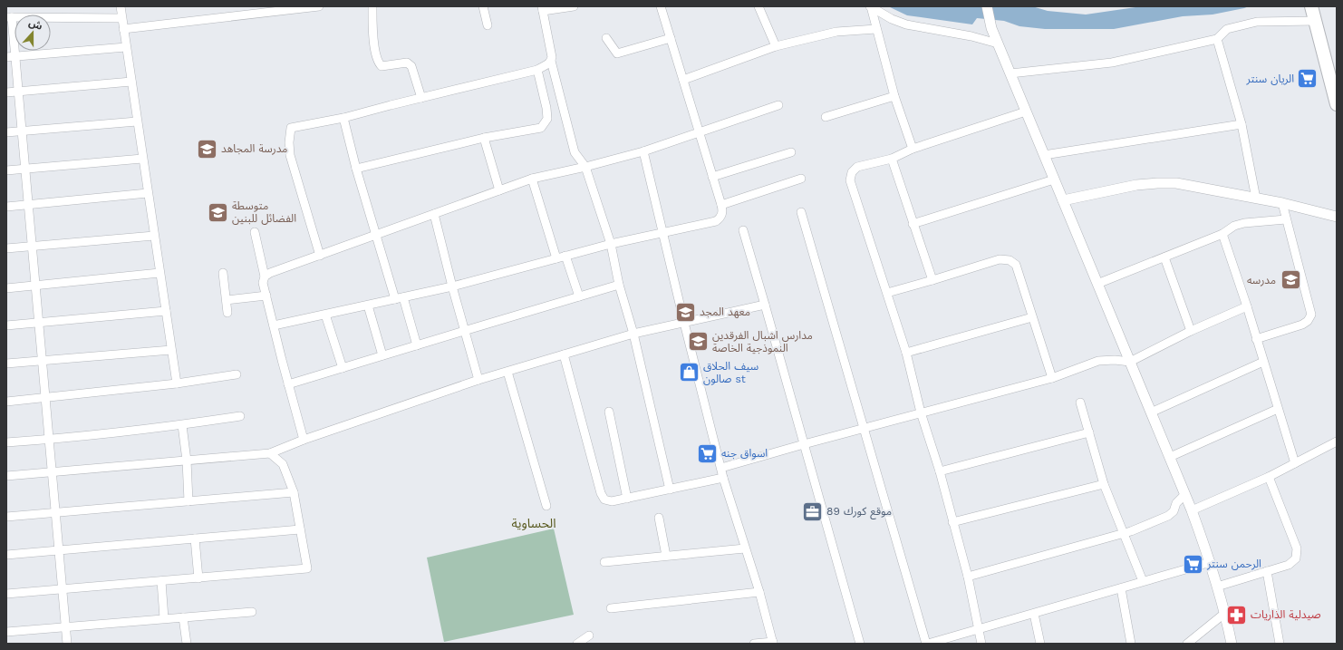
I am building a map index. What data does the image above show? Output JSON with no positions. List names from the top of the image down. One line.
{"districts":["الحساوية"],"places":{"supermarket":["الريان سنتر","اسواق جنه","الرحمن سنتر"],"school or university":["مدرسة المجاهد","متوسطة الفضائل للبنين","مدرسه","معهد المجد","مدارس اشبال الفرقدين النموذجية الخاصة"],"shop":["سيف الحلاق صالون st"],"office":["موقع كورك 89"],"pharmacy":["صيدلية الذاريات"]},"north":"top"}
